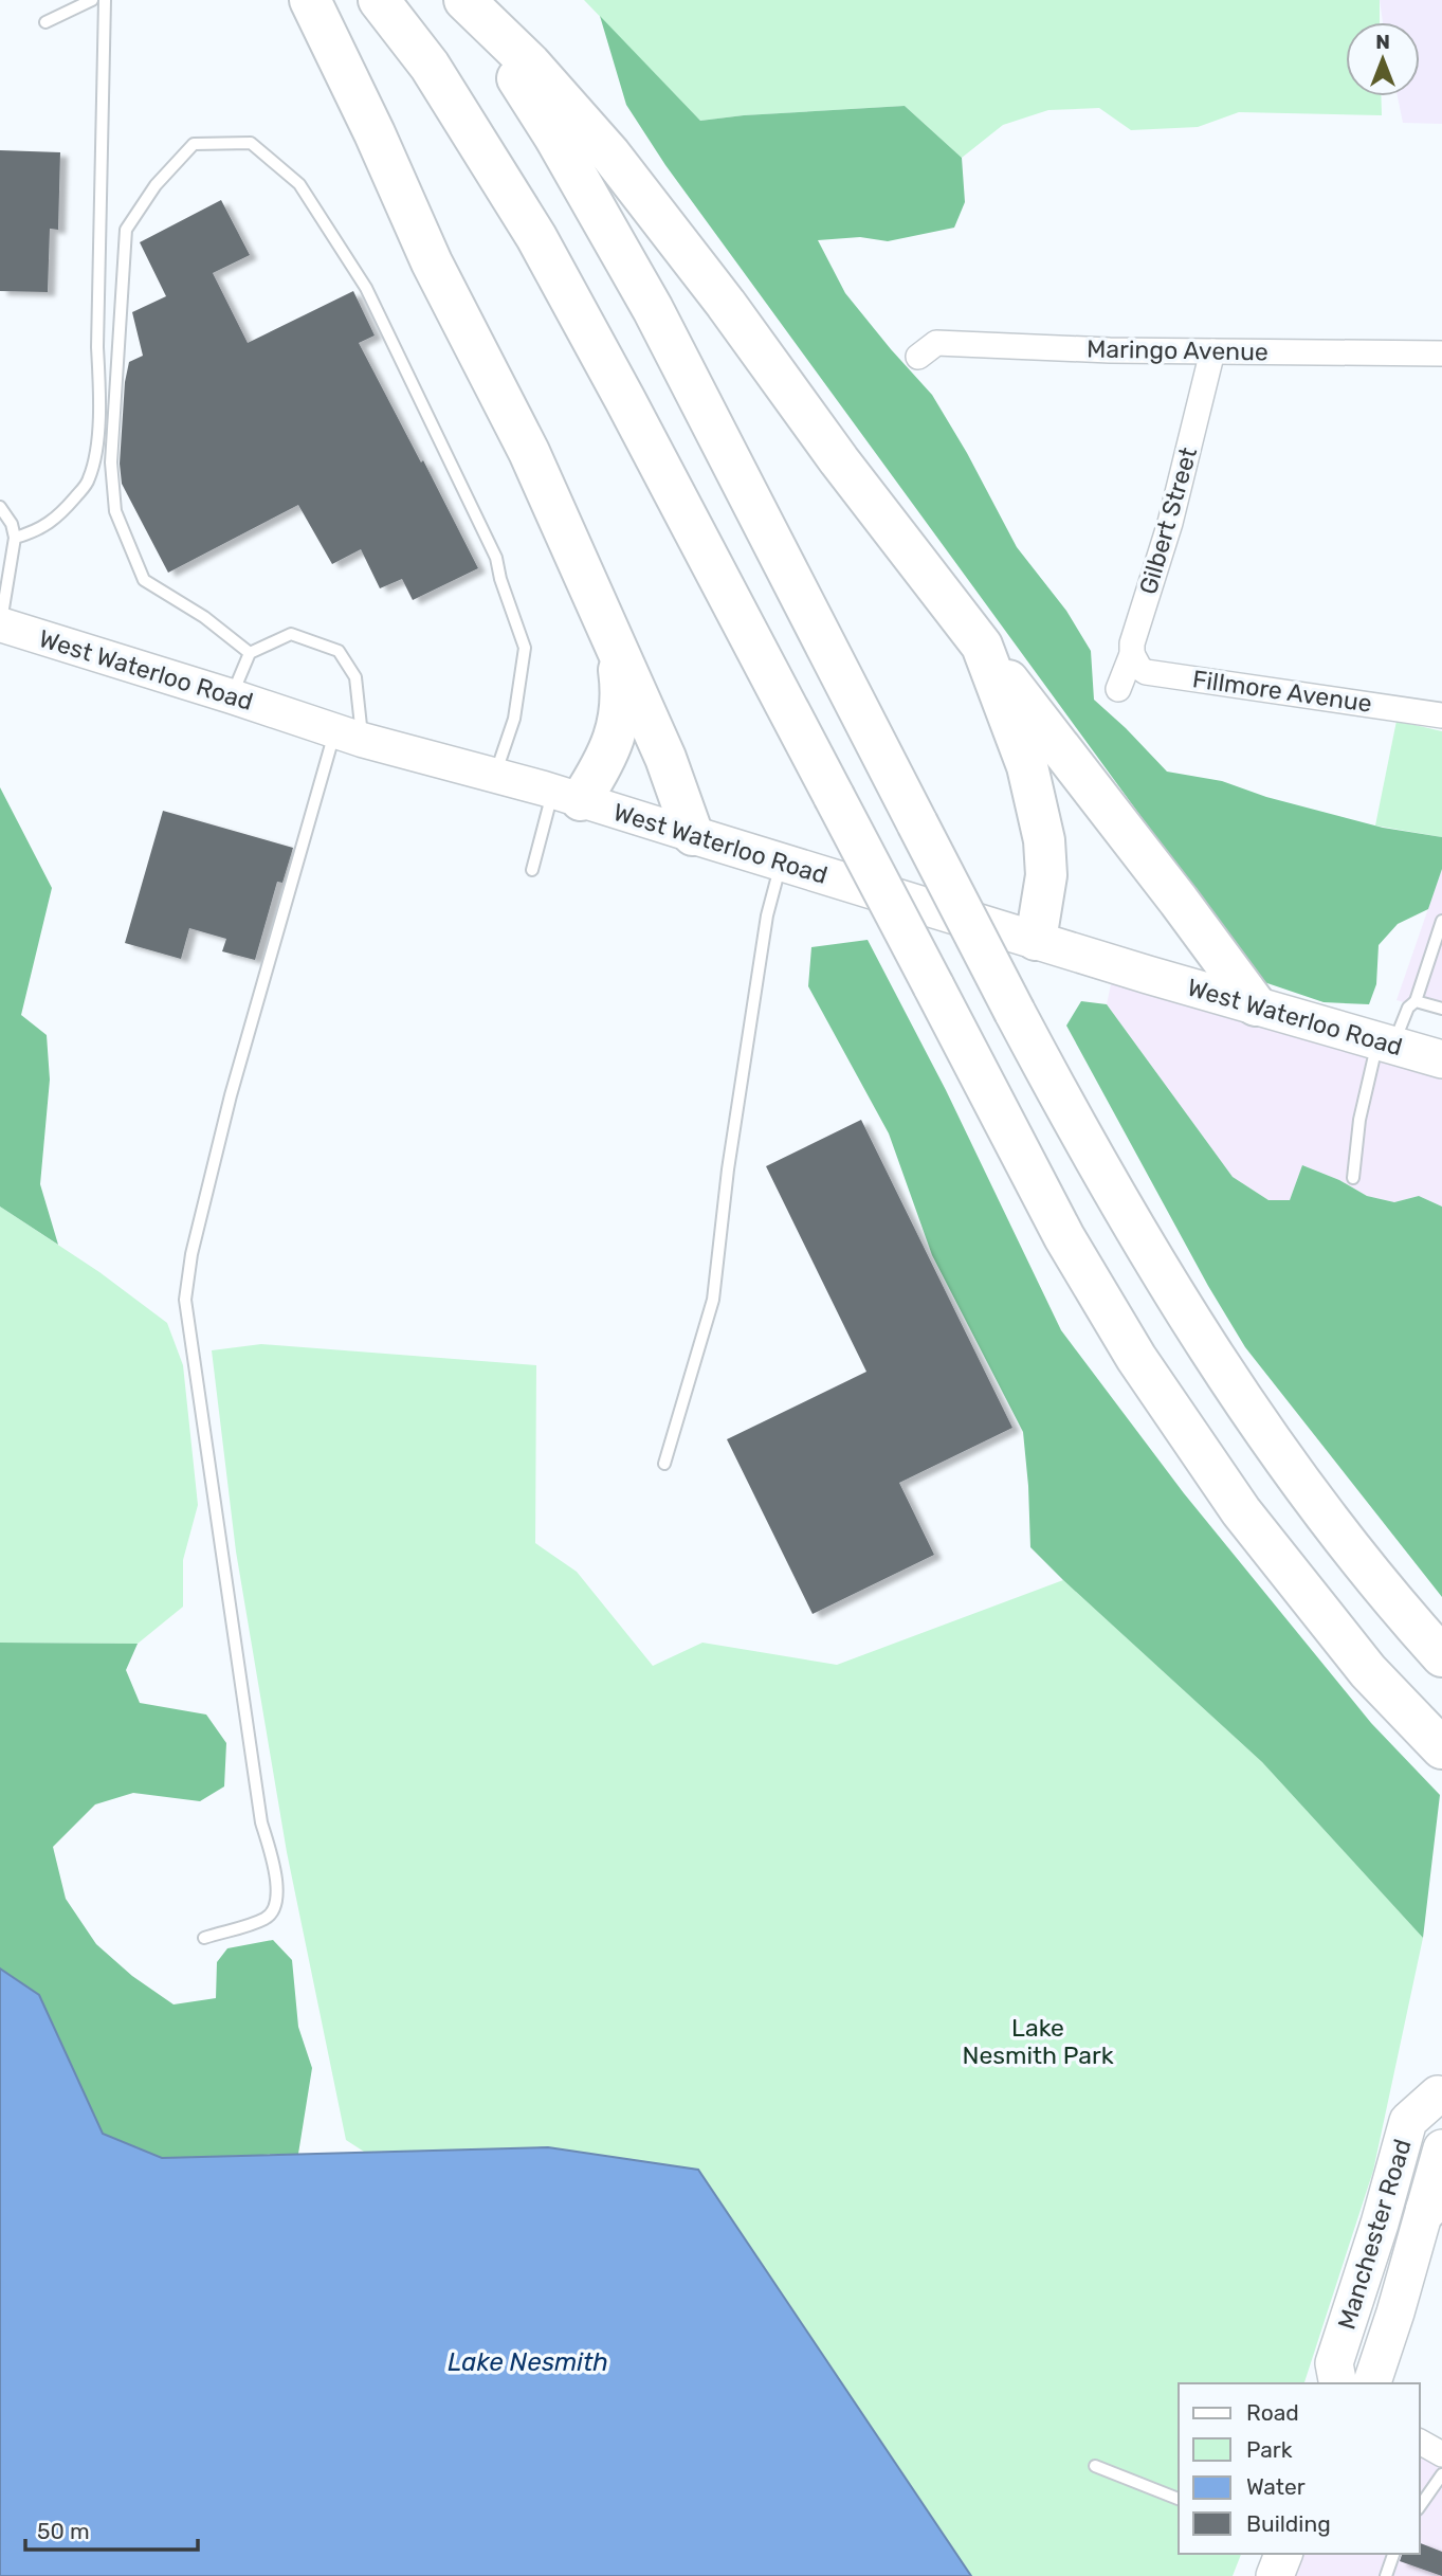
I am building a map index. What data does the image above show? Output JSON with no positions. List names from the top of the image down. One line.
{"streets":{"main road":["West Waterloo Road","Manchester Road"],"street":["Maringo Avenue","Gilbert Street","Fillmore Avenue"]},"crossings":[["Maringo Avenue","Gilbert Street"],["Gilbert Street","Fillmore Avenue"]],"water":["Lake Nesmith"],"parks":["Lake Nesmith Park"],"legend":["Road","Park","Water","Building"],"scale_bar":"50 m","north":"top"}
